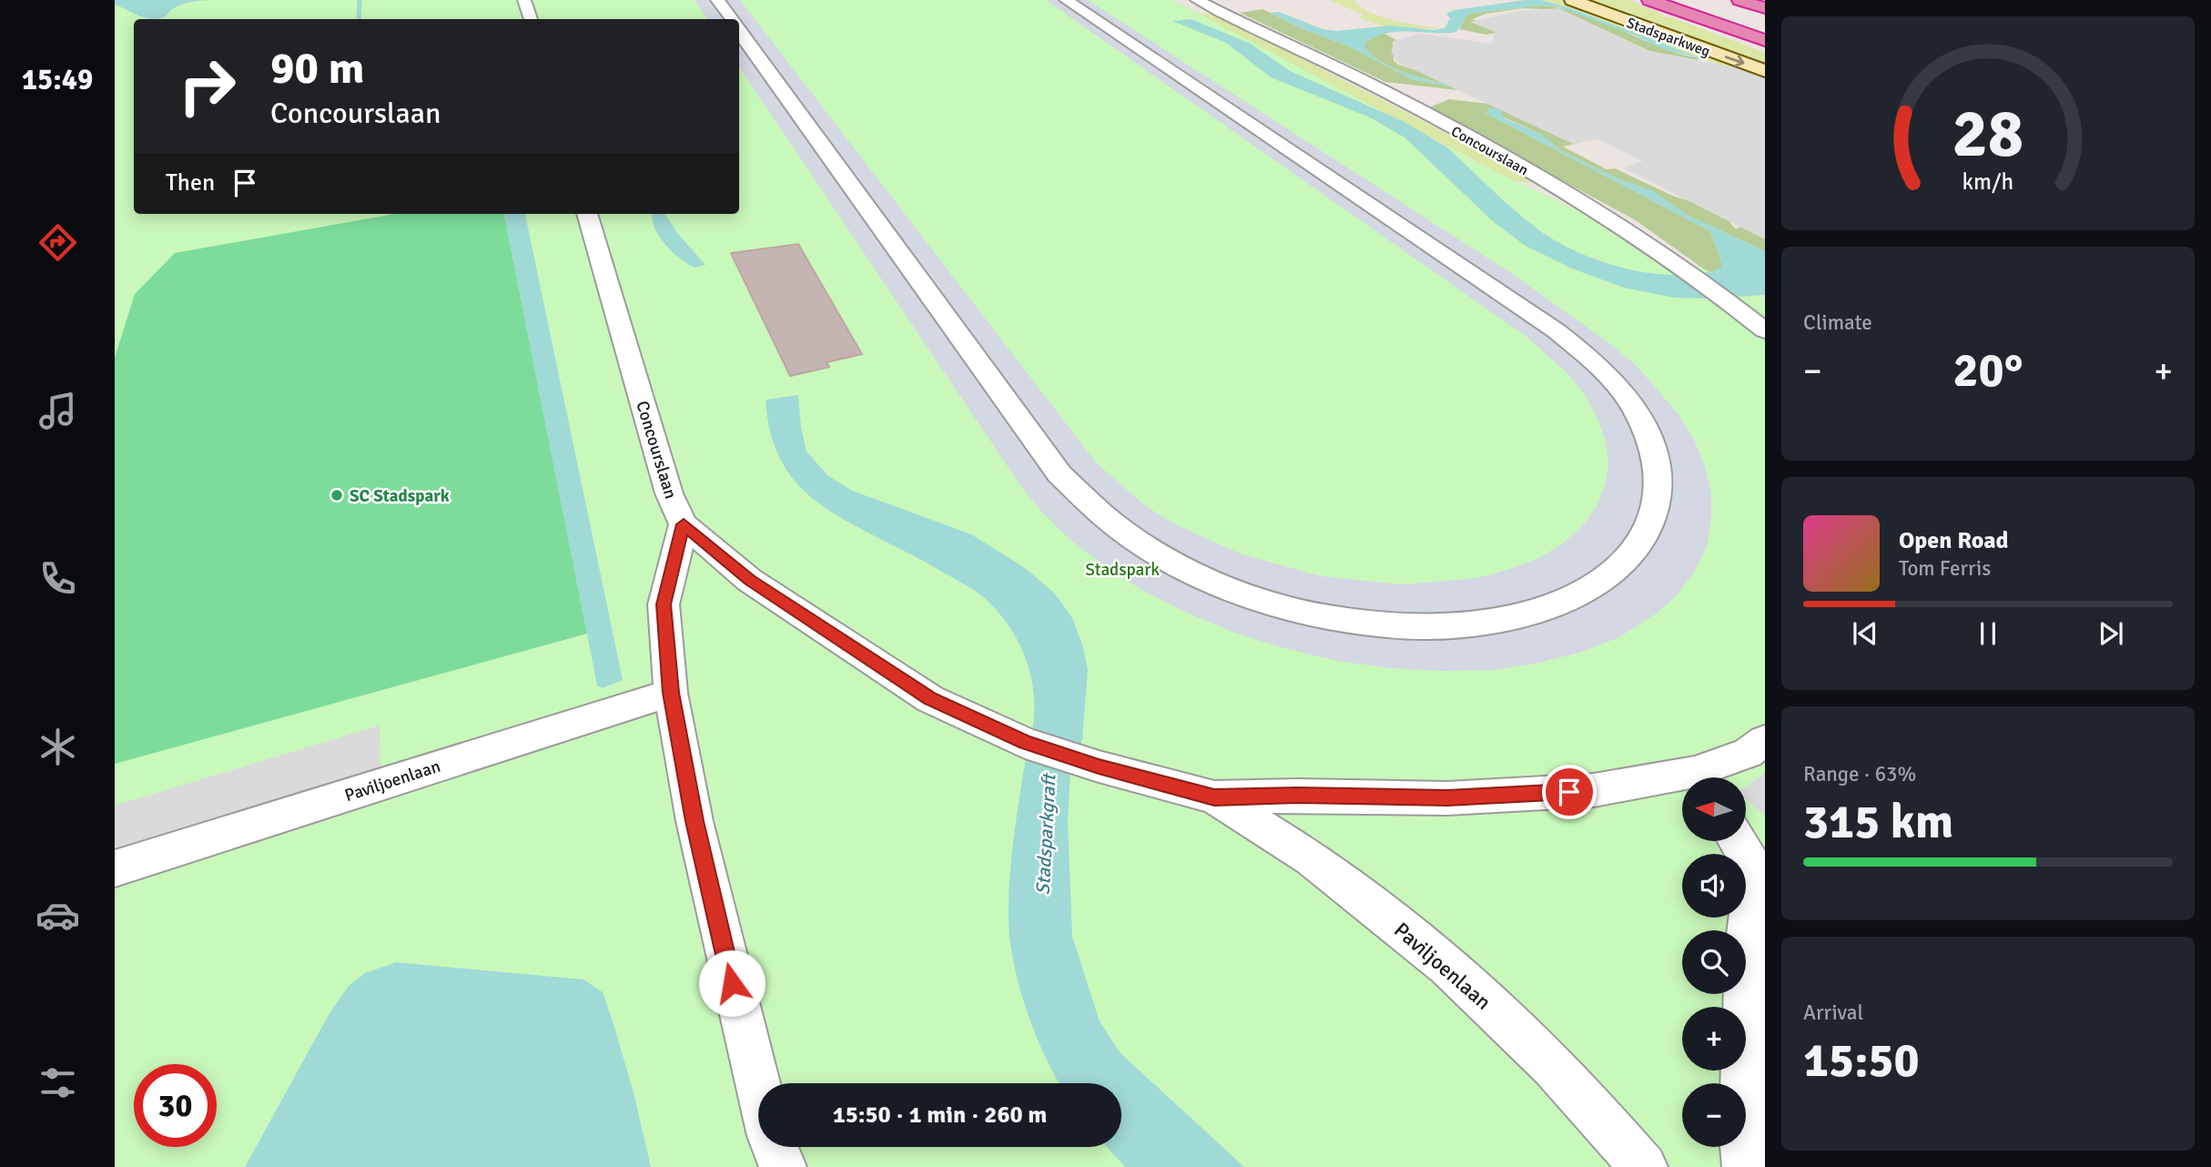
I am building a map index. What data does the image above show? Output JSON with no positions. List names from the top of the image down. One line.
{"streets":{"main road":["Stadsparkweg"],"street":["Concourslaan","Paviljoenlaan"]},"crossings":[["Concourslaan","Paviljoenlaan"]],"one_way":["Stadsparkweg"],"water":["Stadsparkgraft"],"parks":["Stadspark"],"places":["SC Stadspark"],"north":"left","page":{"tabs":"15:49","turn":["90 m","Concourslaan"],"then":"Then","tile":["Climate",["Range · 63%","315 km"],["Arrival","15:50"]],"heat":["−","20°","+"],"song":["Open Road","Tom Ferris"],"map_buttons":["+","−"],"limit":"30","trip":"15:50 · 1 min · 260 m","gauge":["28","km/h"]}}
